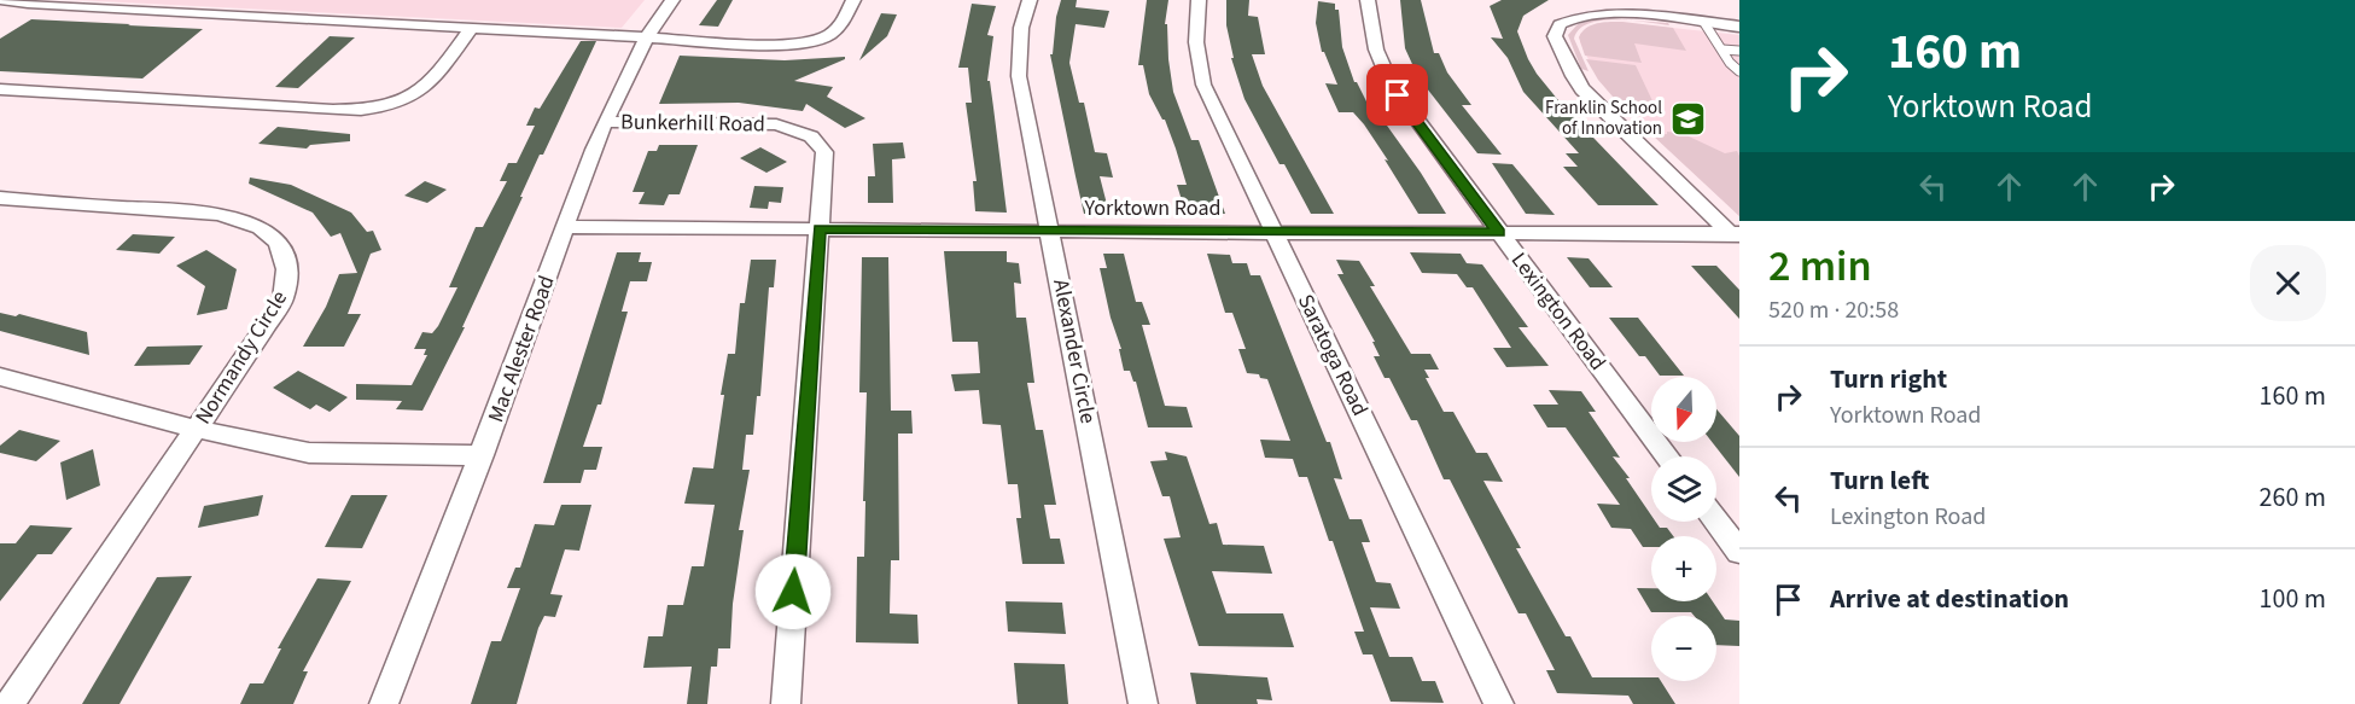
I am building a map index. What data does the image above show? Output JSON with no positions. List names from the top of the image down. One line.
{"streets":{"street":["Bunkerhill Road","Yorktown Road","Lexington Road","Mac Alester Road","Alexander Circle","Saratoga Road","Normandy Circle"]},"crossings":[["Bunkerhill Road","Yorktown Road"],["Bunkerhill Road","Mac Alester Road"],["Yorktown Road","Lexington Road"],["Yorktown Road","Mac Alester Road"],["Yorktown Road","Alexander Circle"],["Yorktown Road","Saratoga Road"]],"places":{"school or university":["Franklin School of Innovation"]},"north":"bottom","page":{"turn":["160 m","Yorktown Road"],"heading":["2 min","520 m · 20:58"],"list":[{"name":"Turn right","note":"Yorktown Road","value":"160 m"},{"name":"Turn left","note":"Lexington Road","value":"260 m"},{"name":"Arrive at destination","value":"100 m"}],"map_buttons":["+","−"]}}
